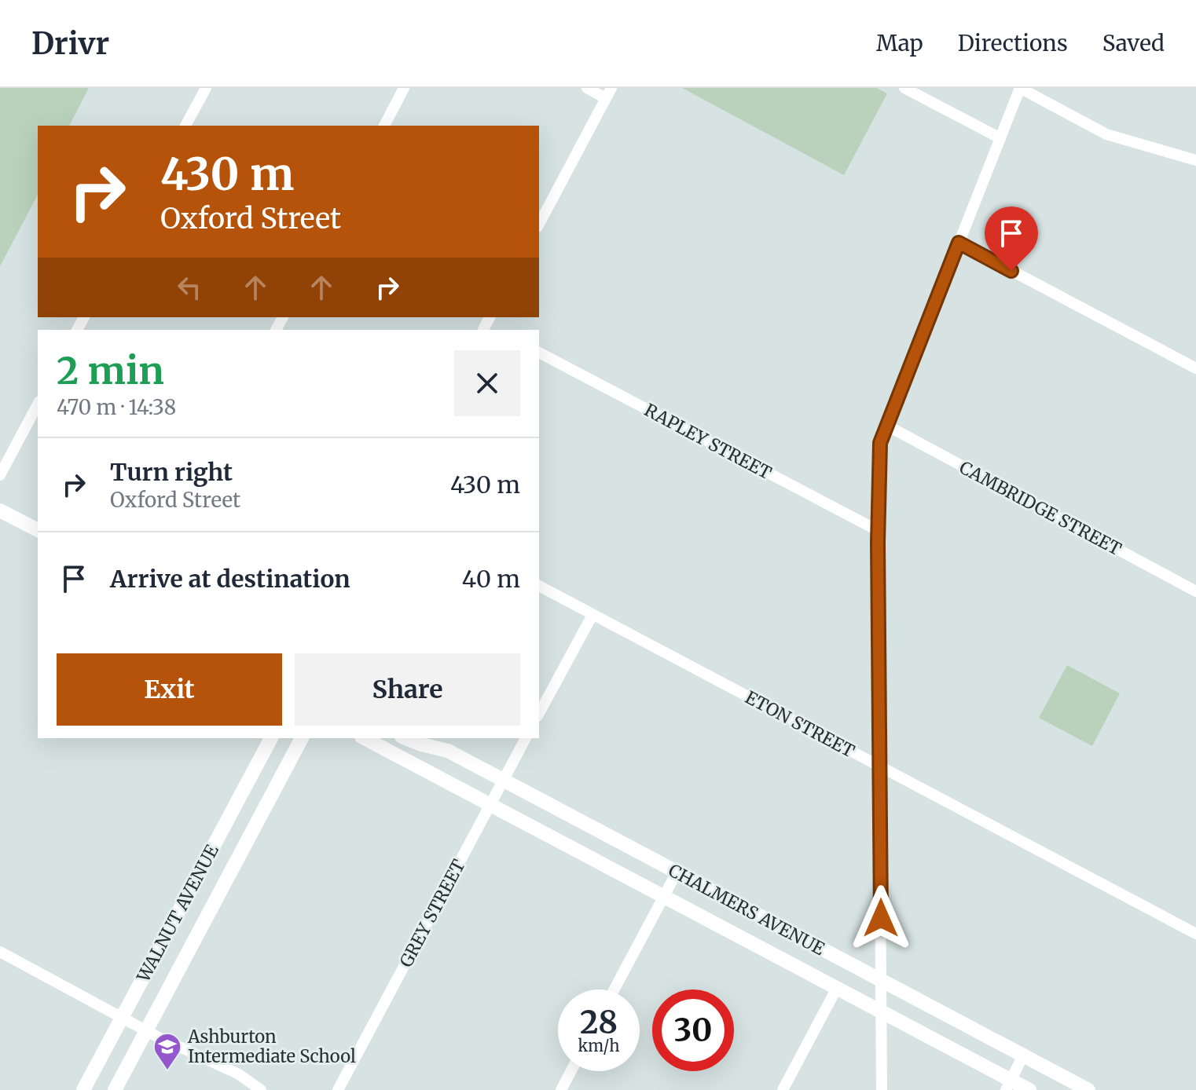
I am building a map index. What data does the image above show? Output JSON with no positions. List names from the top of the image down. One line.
{"streets":{"street":["RAPLEY STREET","CAMBRIDGE STREET","ETON STREET","CHALMERS AVENUE","WALNUT AVENUE","GREY STREET"]},"crossings":[["CHALMERS AVENUE","GREY STREET"]],"places":{"school or university":["Ashburton Intermediate School"]},"page":{"header":"Drivr","nav":["Map","Directions","Saved"],"turn":["430 m","Oxford Street"],"heading":["2 min","470 m · 14:38"],"list":[{"name":"Turn right","note":"Oxford Street","value":"430 m"},{"name":"Arrive at destination","value":"40 m"}],"buttons":["Exit","Share"],"speed":"28 km/h","limit":"30"}}
